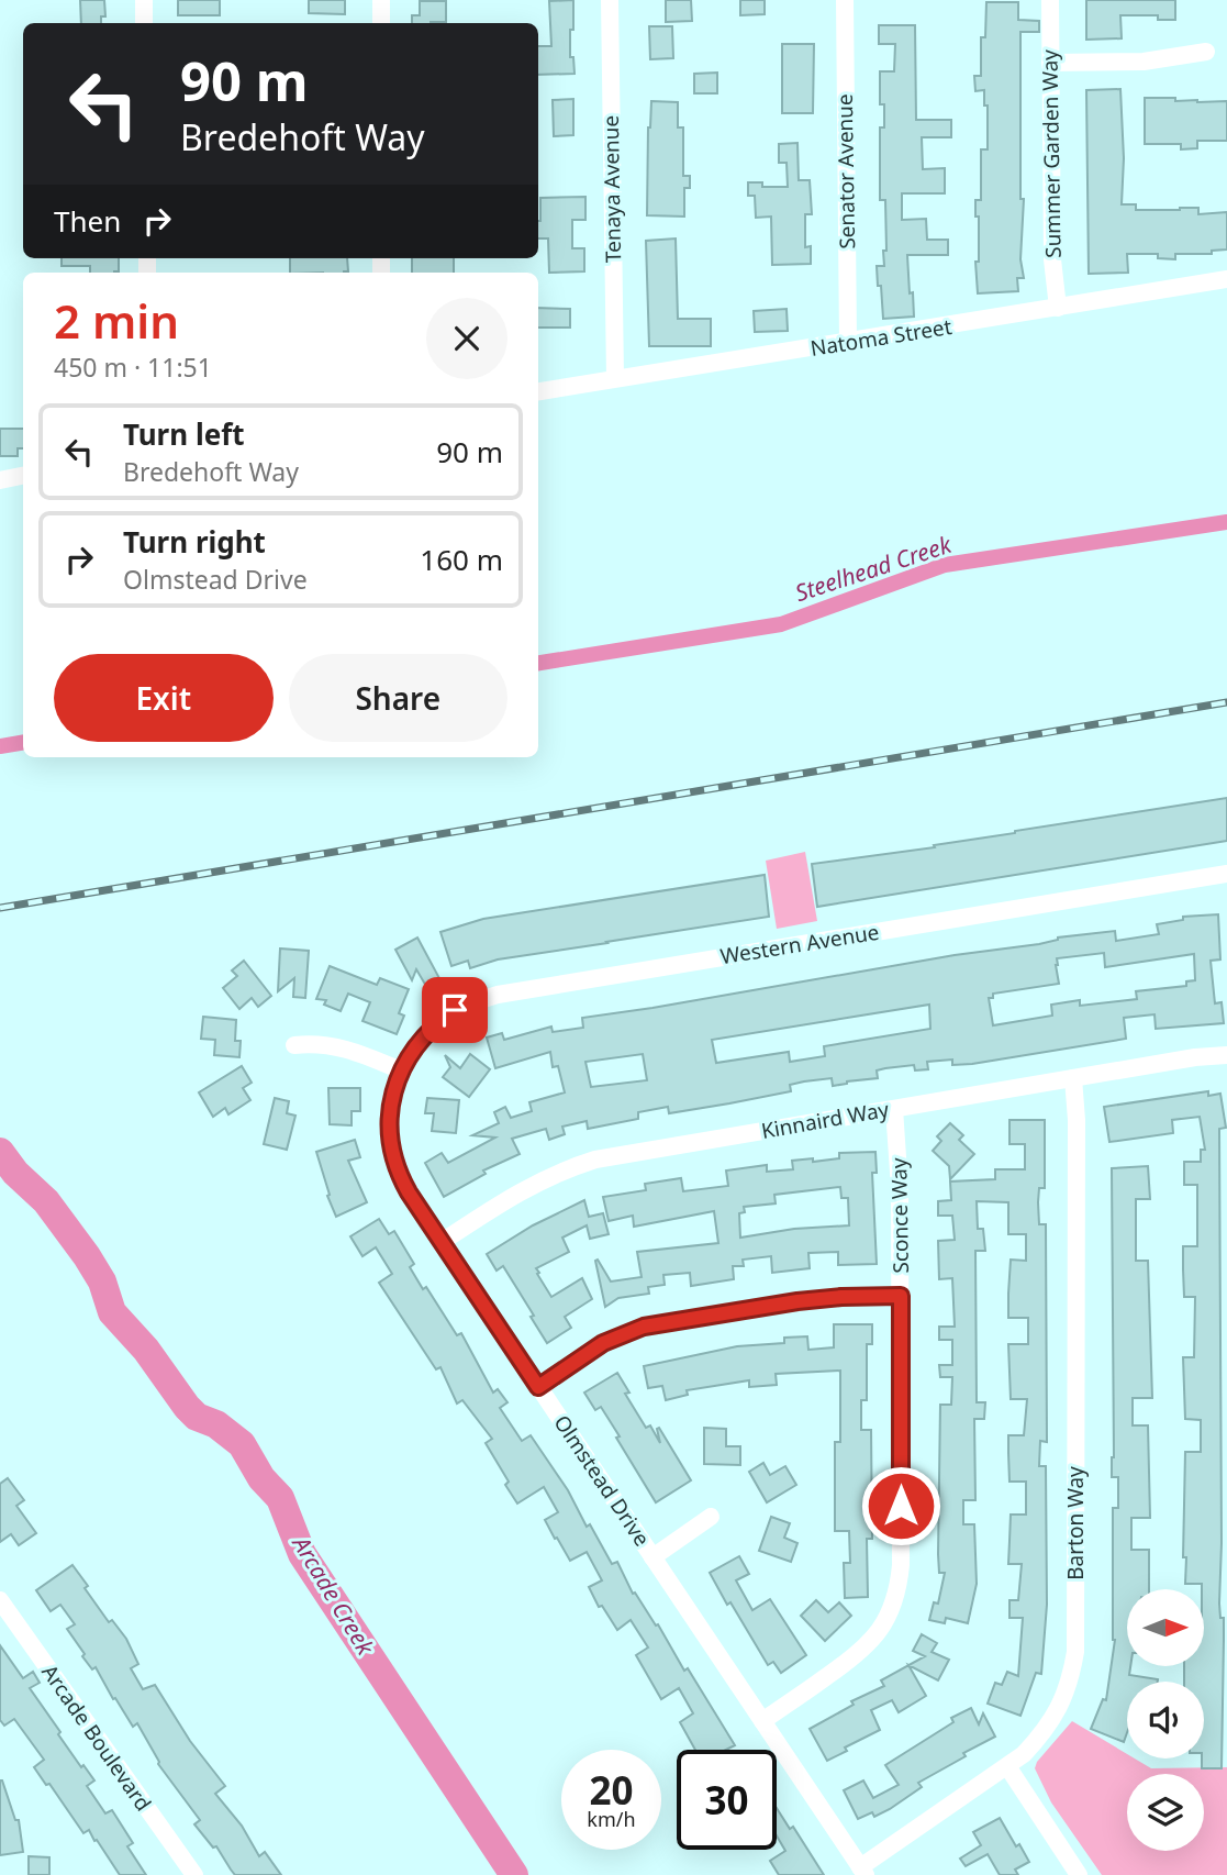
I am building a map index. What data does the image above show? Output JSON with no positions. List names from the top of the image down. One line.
{"streets":{"street":["Summer Garden Way","Senator Avenue","Tenaya Avenue","Natoma Street","Western Avenue","Kinnaird Way","Sconce Way","Olmstead Drive","Barton Way","Arcade Boulevard"]},"crossings":[["Summer Garden Way","Natoma Street"],["Senator Avenue","Natoma Street"],["Tenaya Avenue","Natoma Street"],["Western Avenue","Olmstead Drive"],["Kinnaird Way","Sconce Way"],["Kinnaird Way","Olmstead Drive"],["Kinnaird Way","Barton Way"],["Sconce Way","Olmstead Drive"],["Olmstead Drive","Barton Way"]],"water":["Steelhead Creek","Arcade Creek"],"north":"right","page":{"turn":["90 m","Bredehoft Way"],"then":"Then","heading":["2 min","450 m · 11:51"],"list":[{"name":"Turn left","note":"Bredehoft Way","value":"90 m"},{"name":"Turn right","note":"Olmstead Drive","value":"160 m"}],"buttons":["Exit","Share"],"speed":"20 km/h","limit":"30"}}
